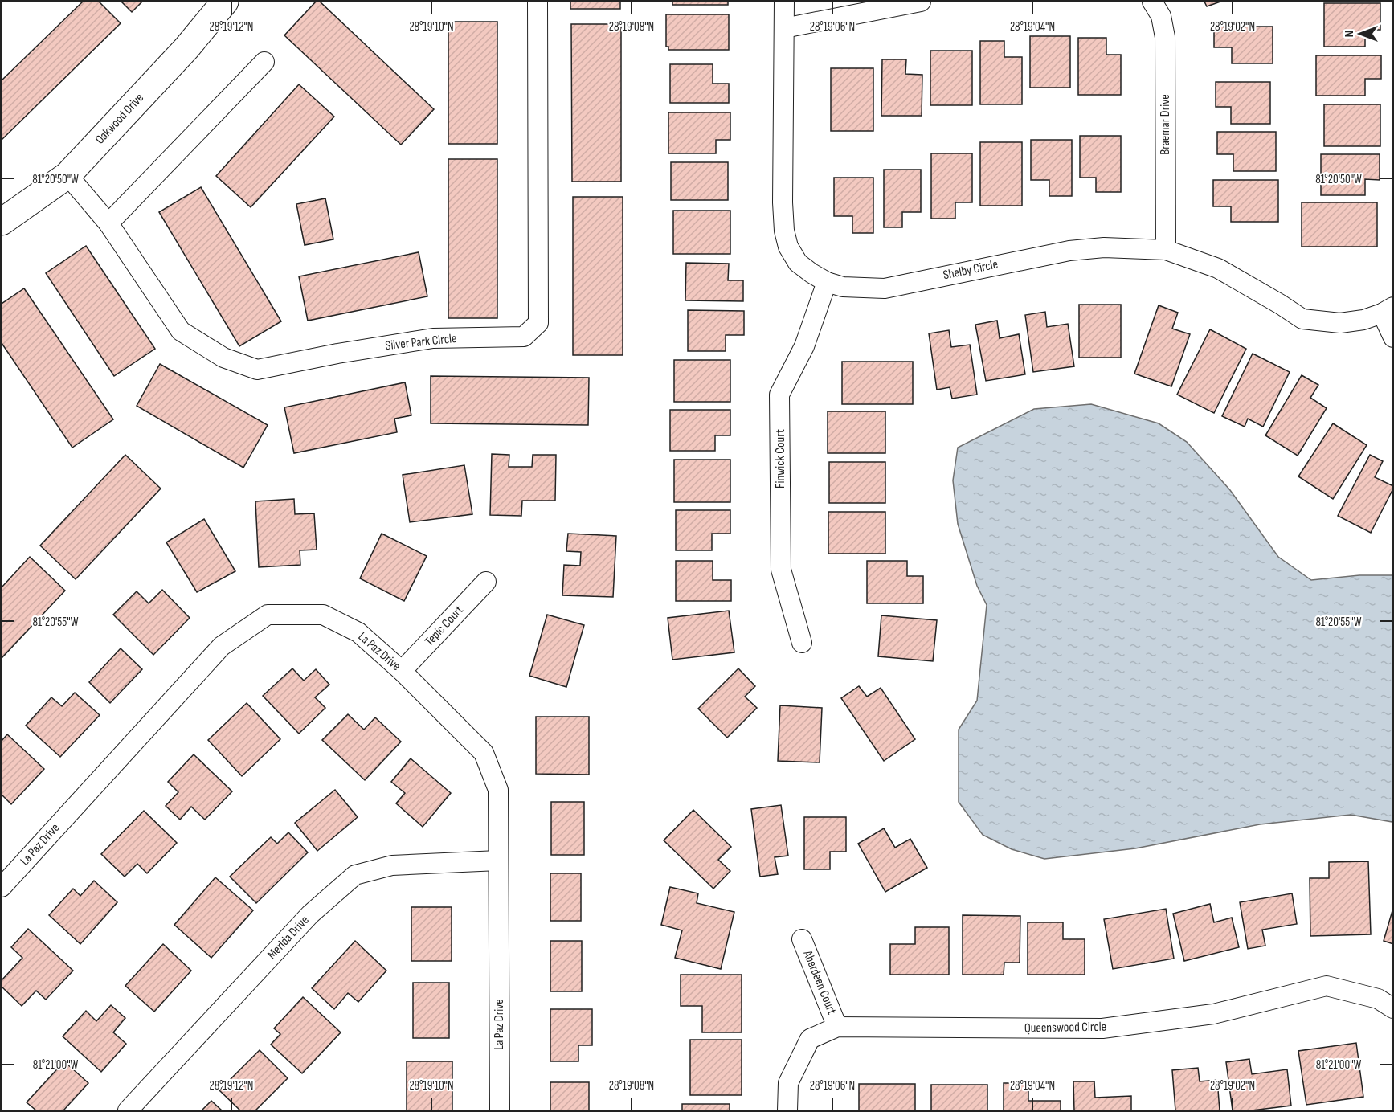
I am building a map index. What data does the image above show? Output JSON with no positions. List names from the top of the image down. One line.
{"streets":{"street":["Oakwood Drive","Braemar Drive","Shelby Circle","Silver Park Circle","Finwick Court","Tepic Court","La Paz Drive","Merida Drive","Aberdeen Court","Queenswood Circle"]},"crossings":[["Oakwood Drive","Silver Park Circle"],["Braemar Drive","Shelby Circle"],["Shelby Circle","Finwick Court"],["Tepic Court","La Paz Drive"],["La Paz Drive","Merida Drive"],["Aberdeen Court","Queenswood Circle"]],"north":"left","coordinates":["28°19'12\"N","28°19'10\"N","28°19'08\"N","28°19'06\"N","28°19'04\"N","28°19'02\"N","81°20'50\"W","81°20'55\"W","81°21'00\"W"]}
